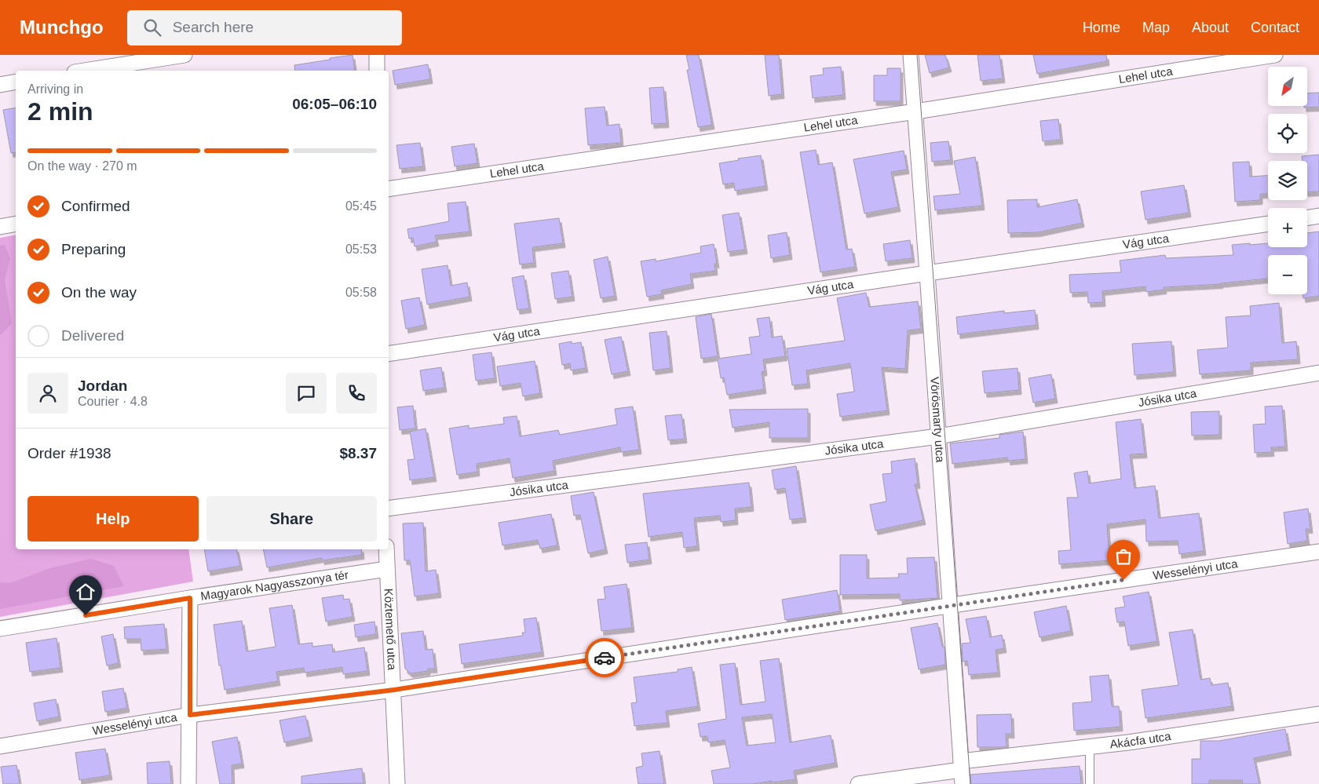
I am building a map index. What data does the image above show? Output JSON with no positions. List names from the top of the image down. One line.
{"streets":{"street":["Lehel utca","Vág utca","Jósika utca","Vörösmarty utca","Wesselényi utca","Magyarok Nagyasszonya tér","Köztemető utca","Akácfa utca"]},"crossings":[["Lehel utca","Vörösmarty utca"],["Vág utca","Vörösmarty utca"],["Jósika utca","Vörösmarty utca"],["Vörösmarty utca","Wesselényi utca"],["Vörösmarty utca","Akácfa utca"],["Wesselényi utca","Köztemető utca"],["Magyarok Nagyasszonya tér","Köztemető utca"]],"north":"bottom left","page":{"header":"Munchgo","search":"Search here","nav":["Home","Map","About","Contact"],"map_buttons":["+","−"],"heading":["2 min","Arriving in","06:05–06:10"],"panel":["Jordan","Courier · 4.8","Order #1938","$8.37"],"bar":"On the way · 270 m","list":[["Confirmed","05:45"],["Preparing","05:53"],["On the way","05:58"],"Delivered"],"buttons":["Help","Share"]}}
